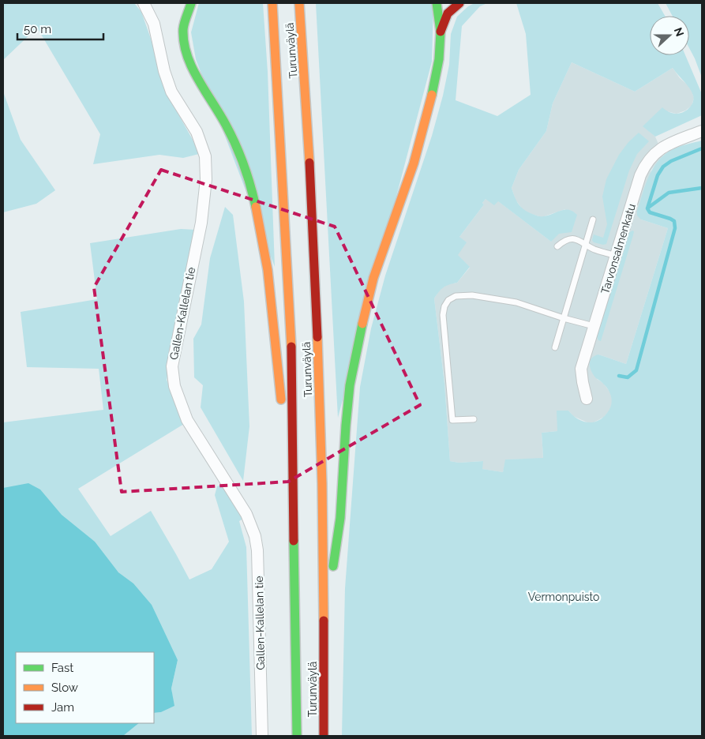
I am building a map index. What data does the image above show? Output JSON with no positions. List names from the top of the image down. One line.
{"streets":{"highway":["Turunväylä"],"street":["Tarvonsalmenkatu","Gallen-Kallelan tie"]},"parks":["Vermonpuisto"],"legend":["Fast","Slow","Jam"],"scale_bar":"50 m","north":"right"}
